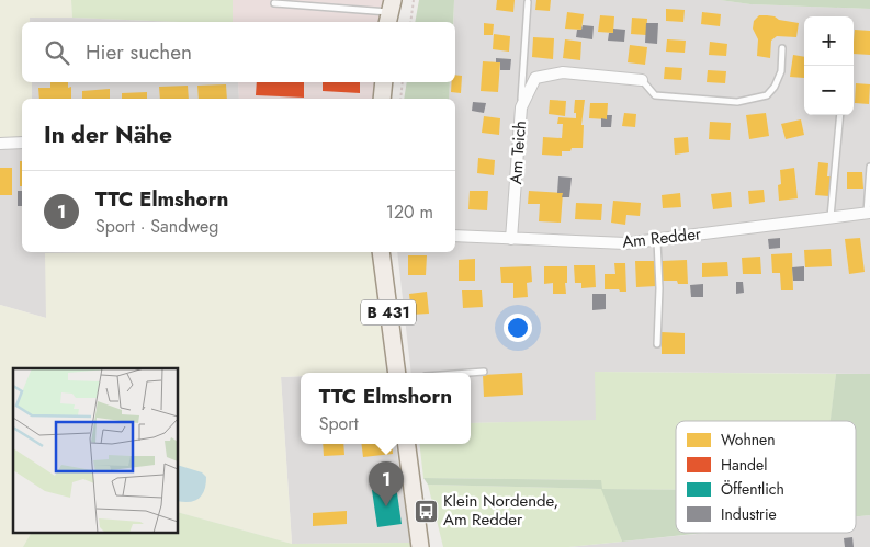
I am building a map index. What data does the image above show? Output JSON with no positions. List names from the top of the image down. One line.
{"streets":{"main road":["B 431"],"street":["Am Teich","Am Redder"]},"crossings":[["Am Teich","Am Redder"]],"places":{"bus stop":["Klein Nordende, Am Redder"]},"legend":["Wohnen","Handel","Öffentlich","Industrie"],"page":{"map_buttons":["+","−"],"search":"Hier suchen","heading":"In der Nähe","list":[{"mark":"1","name":"TTC Elmshorn","note":"Sport · Sandweg","value":"120 m"}],"popup":["TTC Elmshorn","Sport"],"pins":"1"}}
